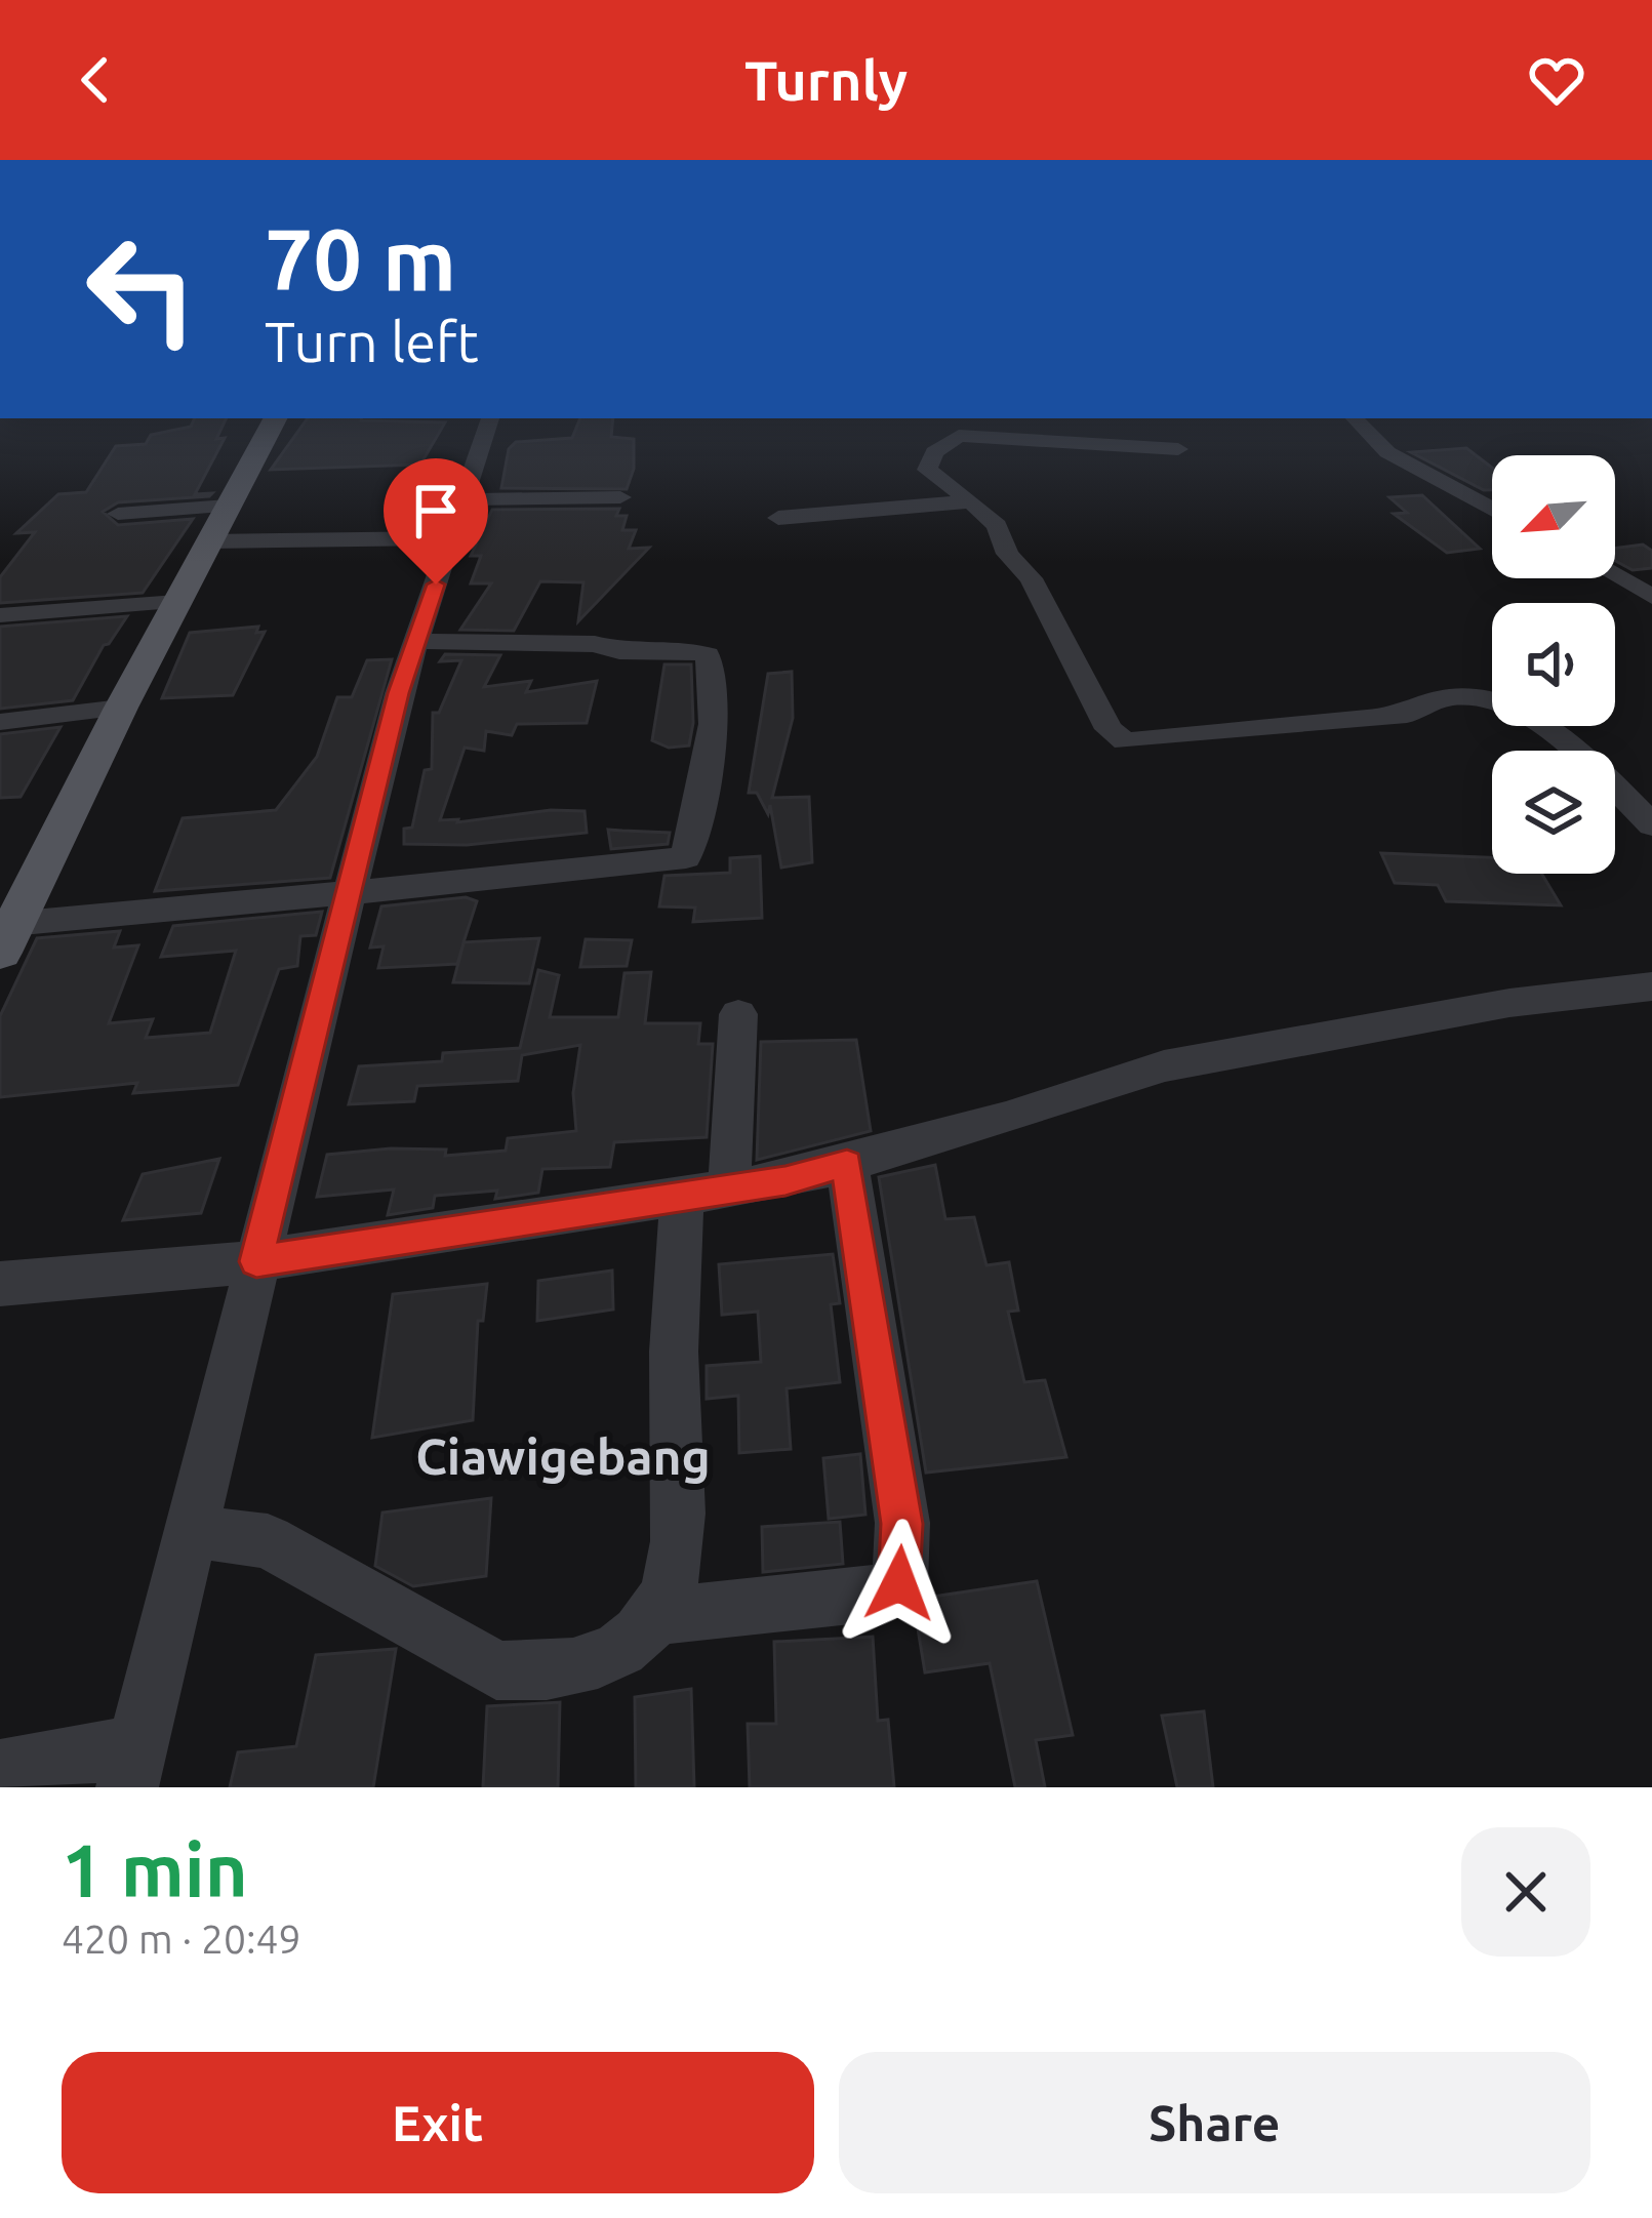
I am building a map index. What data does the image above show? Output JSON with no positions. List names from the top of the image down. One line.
{"districts":["Ciawigebang"],"north":"bottom left","page":{"header":"Turnly","turn":["70 m","Turn left"],"heading":["1 min","420 m · 20:49"],"buttons":["Exit","Share"]}}
